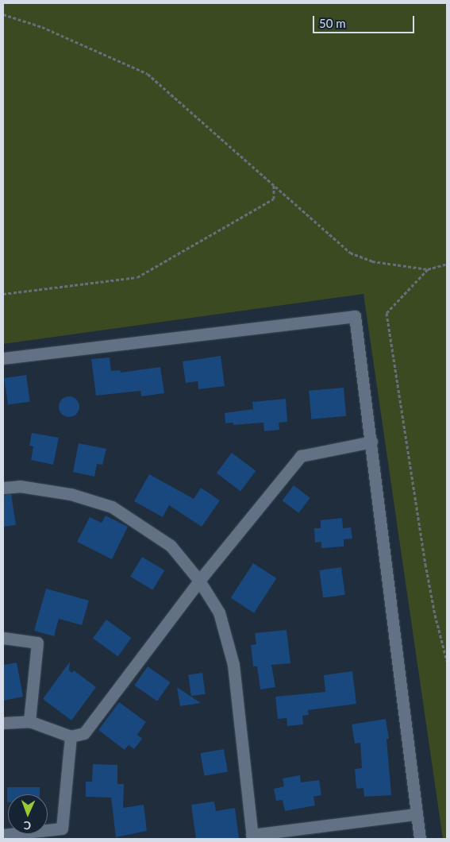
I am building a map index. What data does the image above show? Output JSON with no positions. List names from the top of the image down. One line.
{"scale_bar":"50 m","north":"bottom"}
